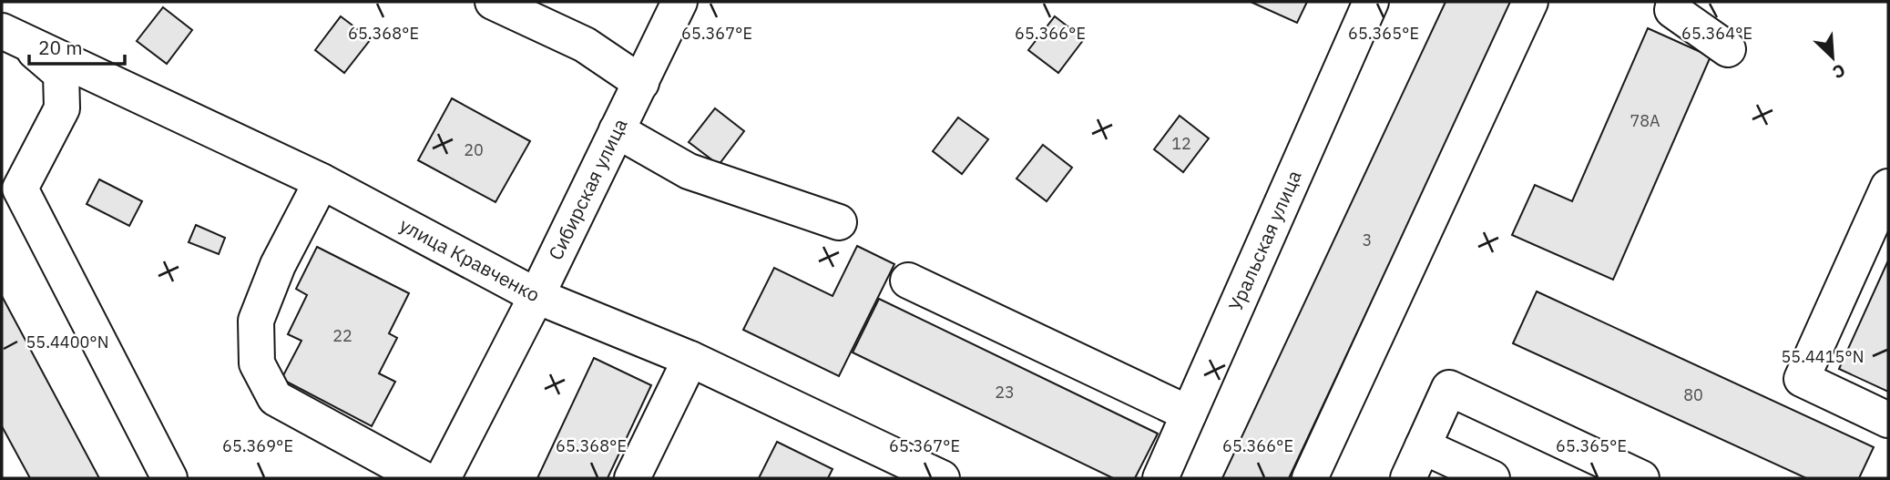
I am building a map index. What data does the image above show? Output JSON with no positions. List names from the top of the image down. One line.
{"streets":{"street":["Сибирская улица","Уральская улица","улица Кравченко"]},"crossings":[["Сибирская улица","улица Кравченко"]],"house_numbers":["78А","12","20","3","22","23","80"],"scale_bar":"20 m","north":"bottom right","coordinates":["65.368°E","65.367°E","65.366°E","65.365°E","65.364°E","55.4400°N","55.4415°N","65.369°E"]}
